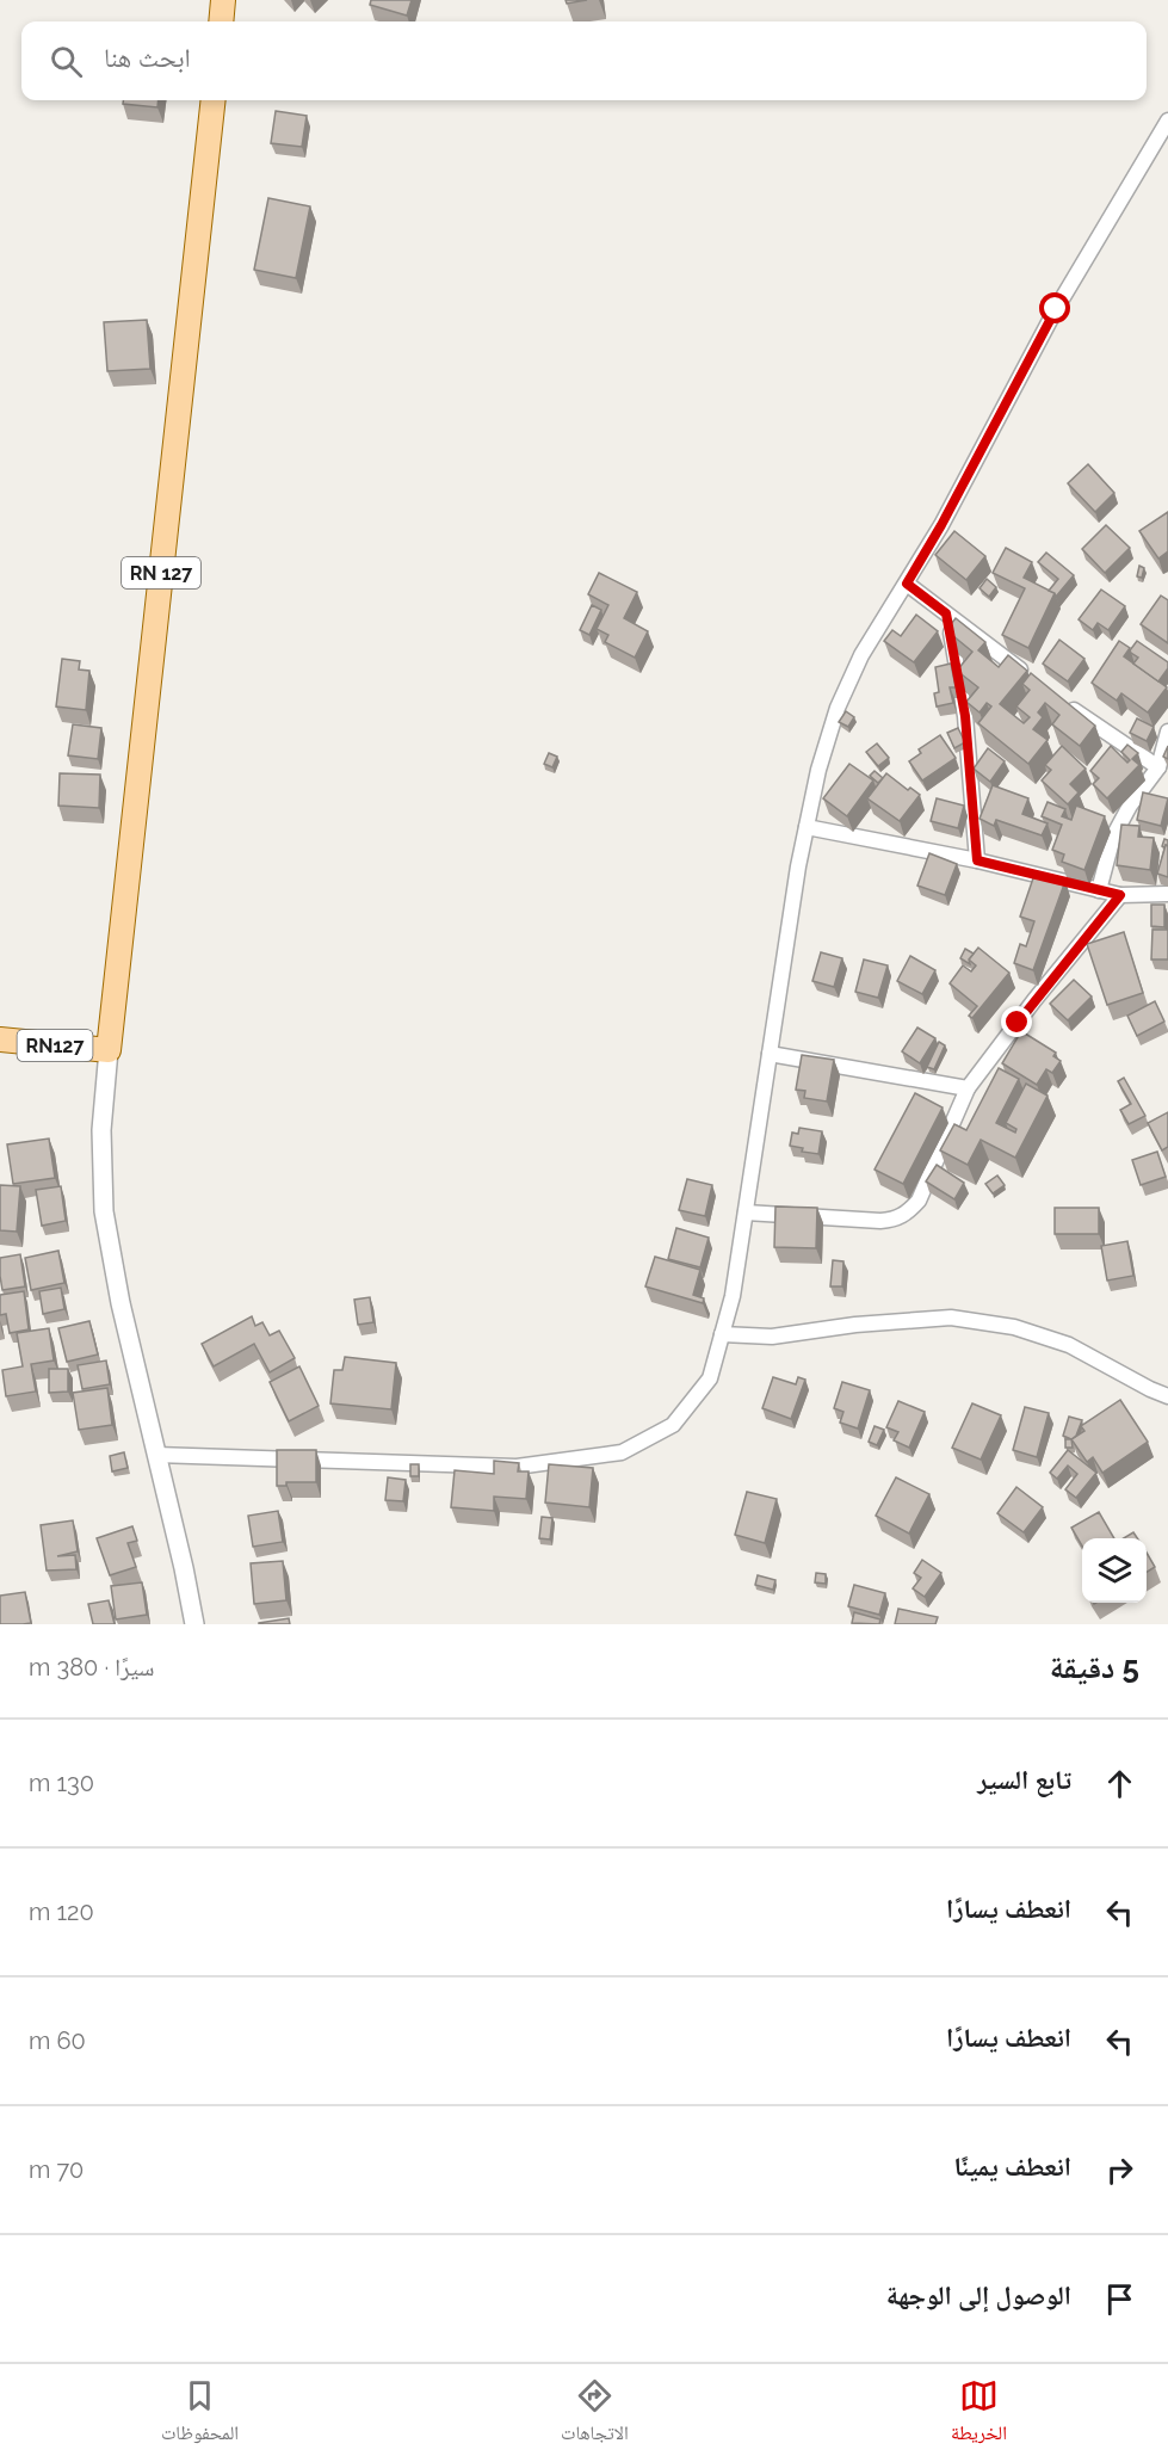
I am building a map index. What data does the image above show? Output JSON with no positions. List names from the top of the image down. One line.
{"streets":{"main road":["RN 127","RN127"]},"crossings":[["RN 127","RN127"]],"page":{"search":"ابحث هنا","heading":["5 دقيقة","سيرًا · 380 m"],"list":[["تابع السير","130 m"],["انعطف يسارًا","120 m"],["انعطف يسارًا","60 m"],["انعطف يمينًا","70 m"],"الوصول إلى الوجهة"],"nav":["الخريطة","الاتجاهات","المحفوظات"]}}
